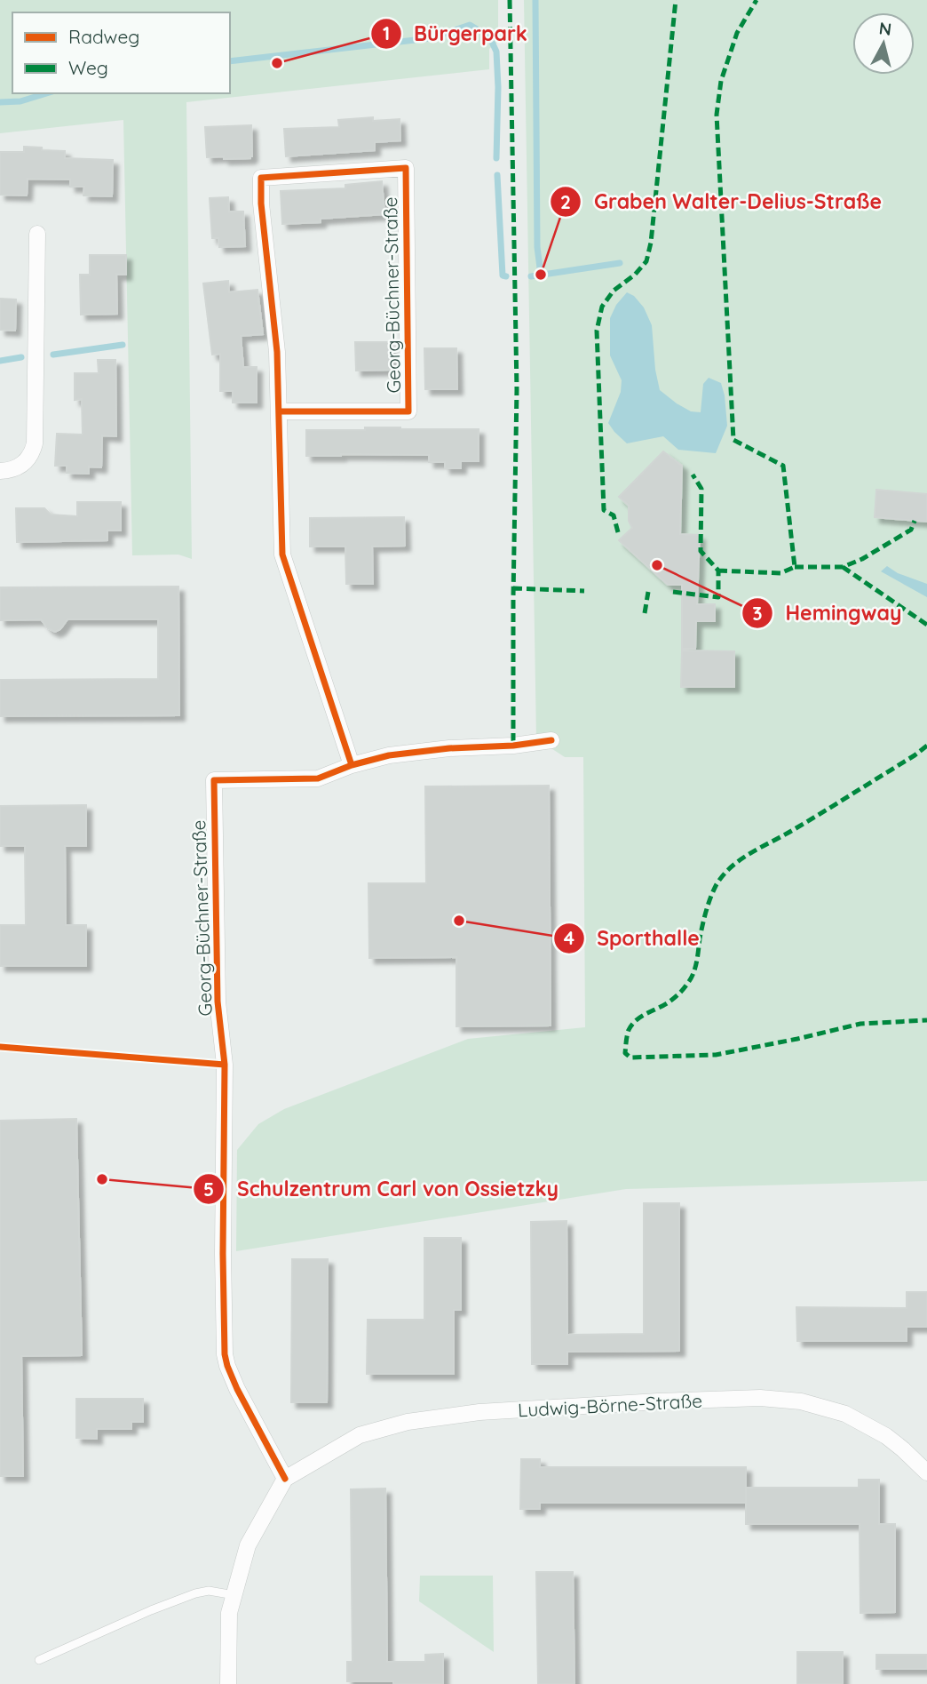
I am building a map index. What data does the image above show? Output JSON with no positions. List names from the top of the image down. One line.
{"streets":{"street":["Georg-Büchner-Straße","Ludwig-Börne-Straße"]},"crossings":[["Georg-Büchner-Straße","Ludwig-Börne-Straße"]],"places":["Bürgerpark","Graben Walter-Delius-Straße","Hemingway","Sporthalle","Schulzentrum Carl von Ossietzky"],"legend":["Radweg","Weg"],"north":"top"}
